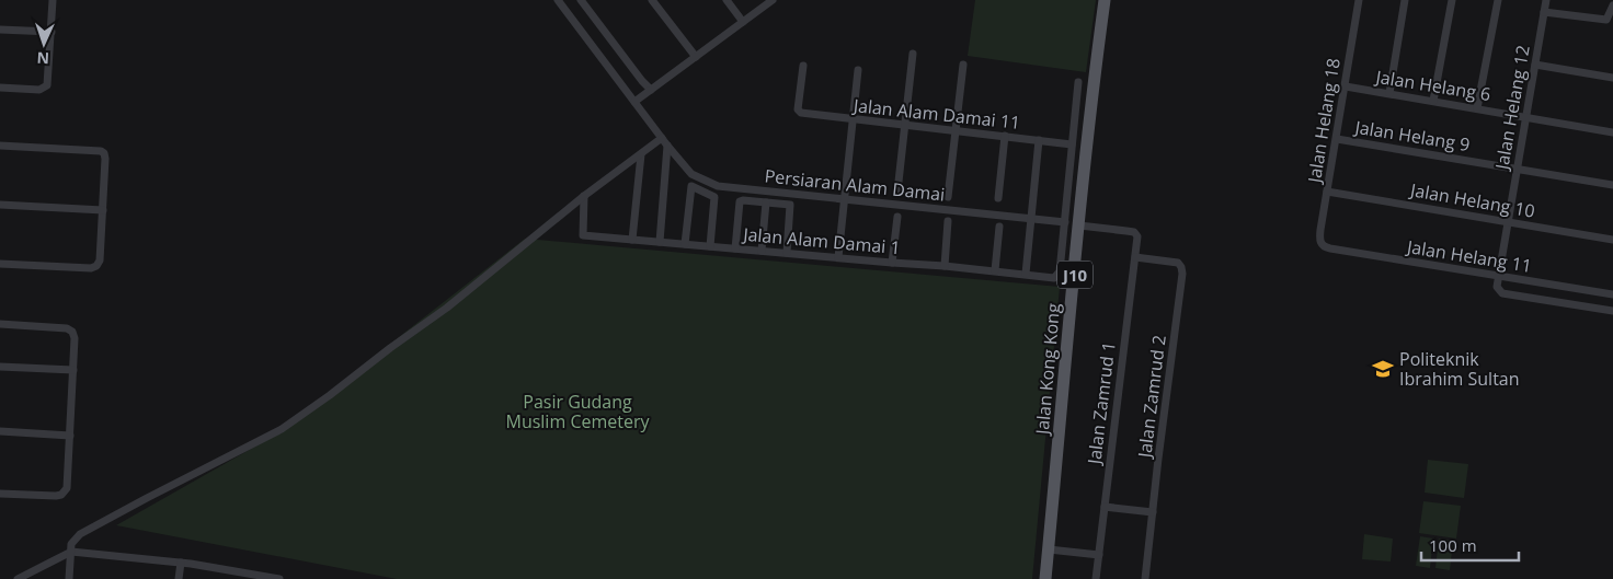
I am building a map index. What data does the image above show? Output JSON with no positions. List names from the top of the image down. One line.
{"streets":{"main road":["J10","Jalan Kong Kong"],"street":["Jalan Helang 6","Jalan Helang 12","Jalan Alam Damai 11","Jalan Helang 18","Jalan Helang 9","Persiaran Alam Damai","Jalan Helang 10","Jalan Alam Damai 1","Jalan Helang 11","Jalan Zamrud 2","Jalan Zamrud 1"]},"crossings":[["Jalan Helang 6","Jalan Helang 12"],["Jalan Helang 6","Jalan Helang 18"],["Jalan Helang 12","Jalan Helang 9"],["Jalan Helang 12","Jalan Helang 10"],["Jalan Helang 12","Jalan Helang 11"],["Jalan Helang 18","Jalan Helang 9"],["Jalan Helang 18","Jalan Helang 10"],["Jalan Helang 18","Jalan Helang 11"],["Persiaran Alam Damai","Jalan Alam Damai 1"],["Jalan Kong Kong","Jalan Zamrud 1"],["Jalan Zamrud 2","Jalan Zamrud 1"]],"parks":["Pasir Gudang Muslim Cemetery"],"places":{"school or university":["Politeknik Ibrahim Sultan"]},"scale_bar":"100 m","north":"bottom"}
